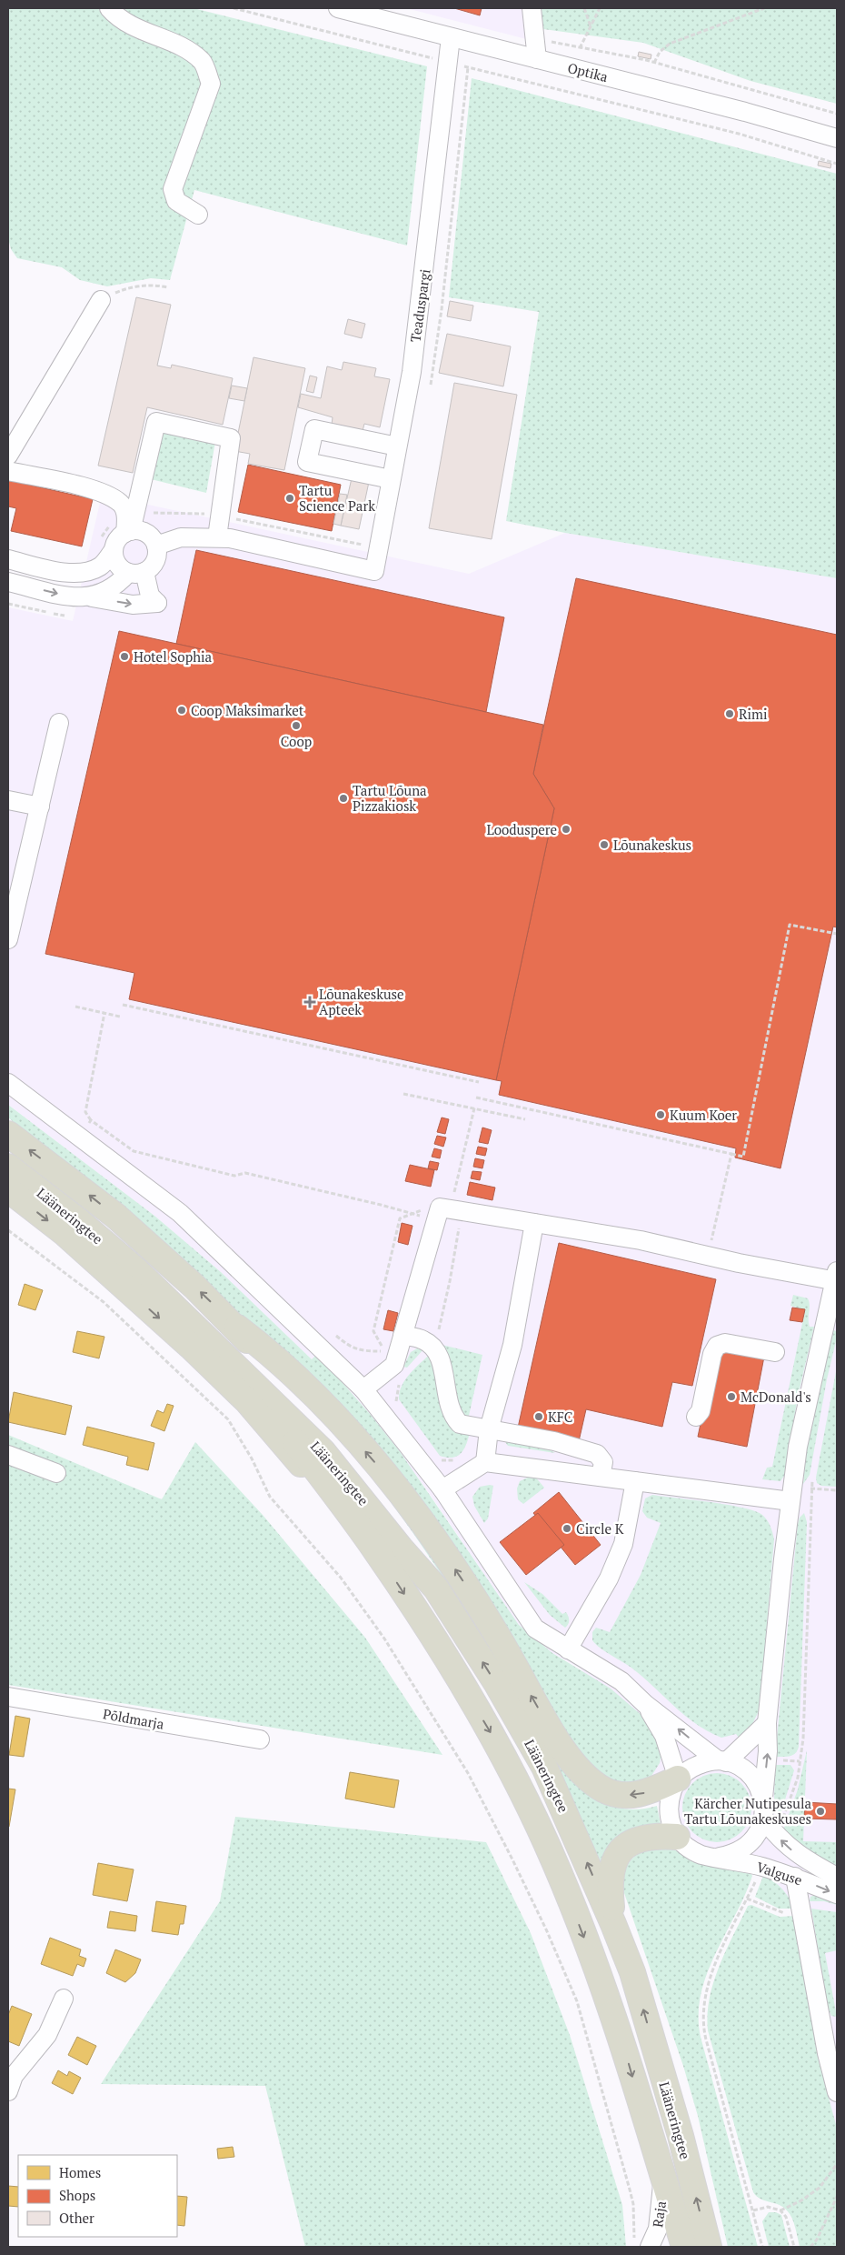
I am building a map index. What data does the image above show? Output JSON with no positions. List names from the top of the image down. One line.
{"streets":{"highway":["Lääneringtee"],"street":["Optika","Teaduspargi","Põldmarja","Valguse","Raja"]},"crossings":[["Optika","Teaduspargi"],["Lääneringtee","Raja"]],"places":{"other":["Tartu Science Park","Hotel Sophia","Coop Maksimarket","Rimi","Coop","Tartu Lõuna Pizzakiosk","Looduspere","Lõunakeskus","Kuum Koer","McDonald's","KFC","Circle K","Kärcher Nutipesula Tartu Lõunakeskuses"],"health":["Lõunakeskuse Apteek"]},"legend":["Homes","Shops","Other"]}
